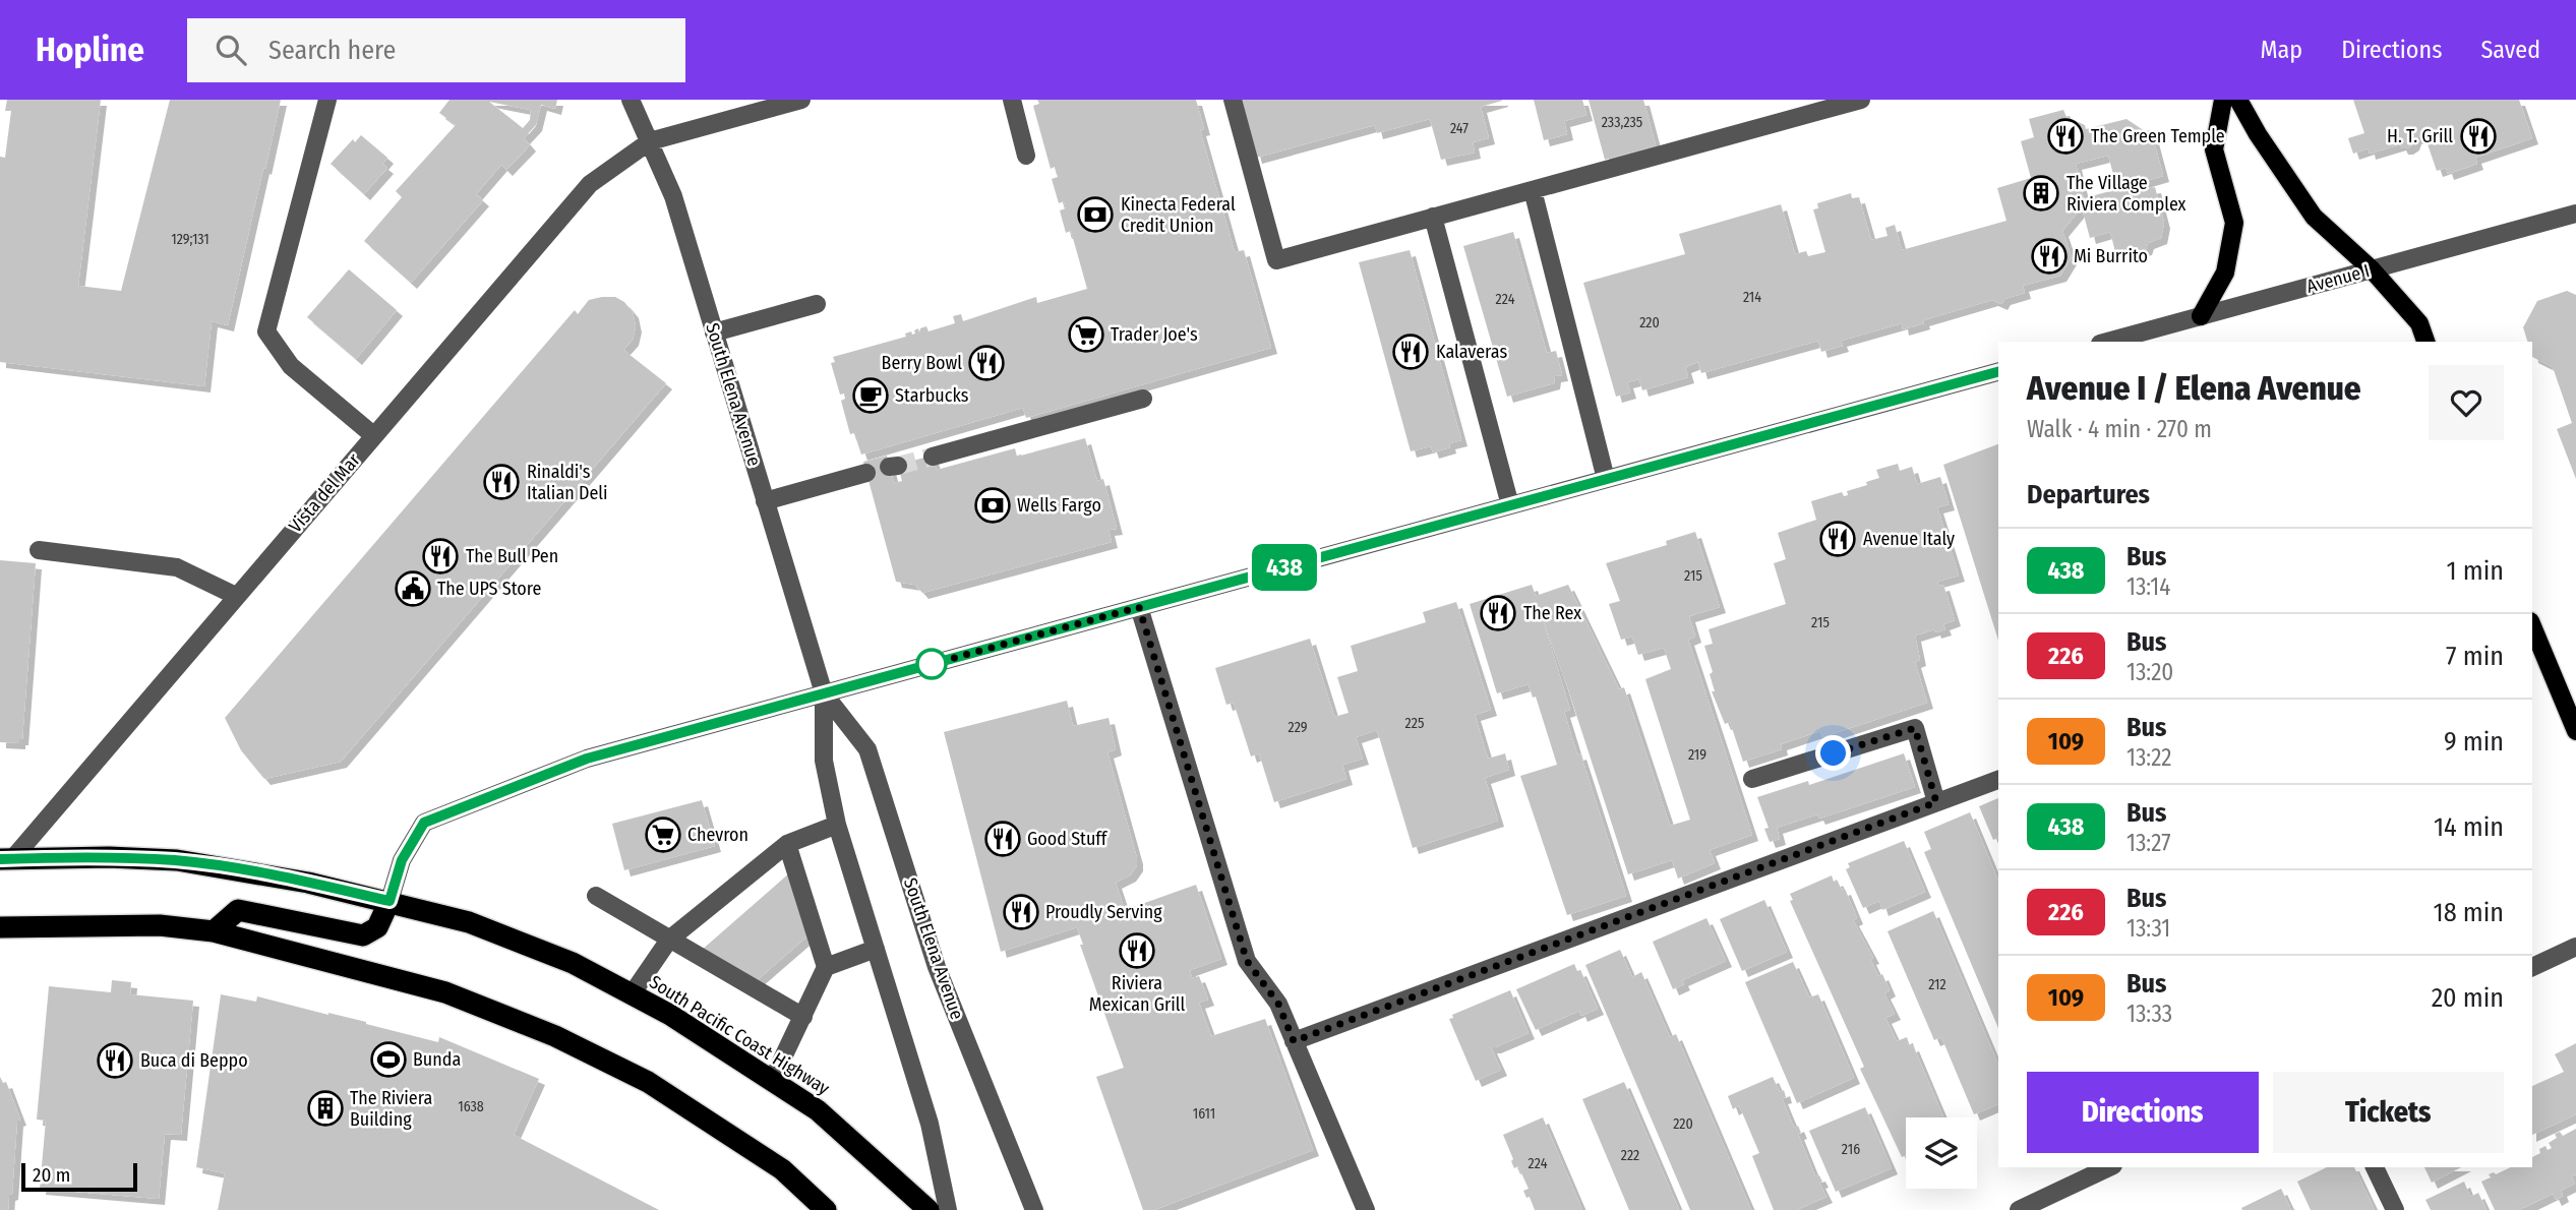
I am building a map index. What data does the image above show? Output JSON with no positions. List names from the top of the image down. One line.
{"streets":{"highway":["South Pacific Coast Highway"],"street":["Avenue I","South Elena Avenue","Vista del Mar"]},"crossings":[["South Elena Avenue","Vista del Mar"],["Vista del Mar","South Pacific Coast Highway"]],"places":{"restaurant":["The Green Temple","H. T. Grill","Mi Burrito","Kalaveras","Berry Bowl","Rinaldi's Italian Deli","Avenue Italy","The Bull Pen","The Rex","Good Stuff","Proudly Serving","Riviera Mexican Grill","Buca di Beppo"],"building":["The Village Riviera Complex","The Riviera Building"],"bank":["Kinecta Federal Credit Union","Wells Fargo"],"supermarket":["Trader Joe's","Chevron"],"cafe":["Starbucks"],"public building":["The UPS Store"],"sports":["Bunda"]},"lines":["bus line 438"],"house_numbers":["233,235","247","129;131","214","224","220","215","215","225","229","219","212","1638","1611","220","216","222","224"],"scale_bar":"20 m","page":{"header":"Hopline","search":"Search here","nav":["Map","Directions","Saved"],"on_map":"438","heading":[["Avenue I / Elena Avenue","Walk · 4 min · 270 m"],"Departures"],"list":[{"mark":"438","name":"Bus","note":"13:14","value":"1 min"},{"mark":"226","name":"Bus","note":"13:20","value":"7 min"},{"mark":"109","name":"Bus","note":"13:22","value":"9 min"},{"mark":"438","name":"Bus","note":"13:27","value":"14 min"},{"mark":"226","name":"Bus","note":"13:31","value":"18 min"},{"mark":"109","name":"Bus","note":"13:33","value":"20 min"}],"buttons":["Directions","Tickets"],"scale":"20 m"}}
